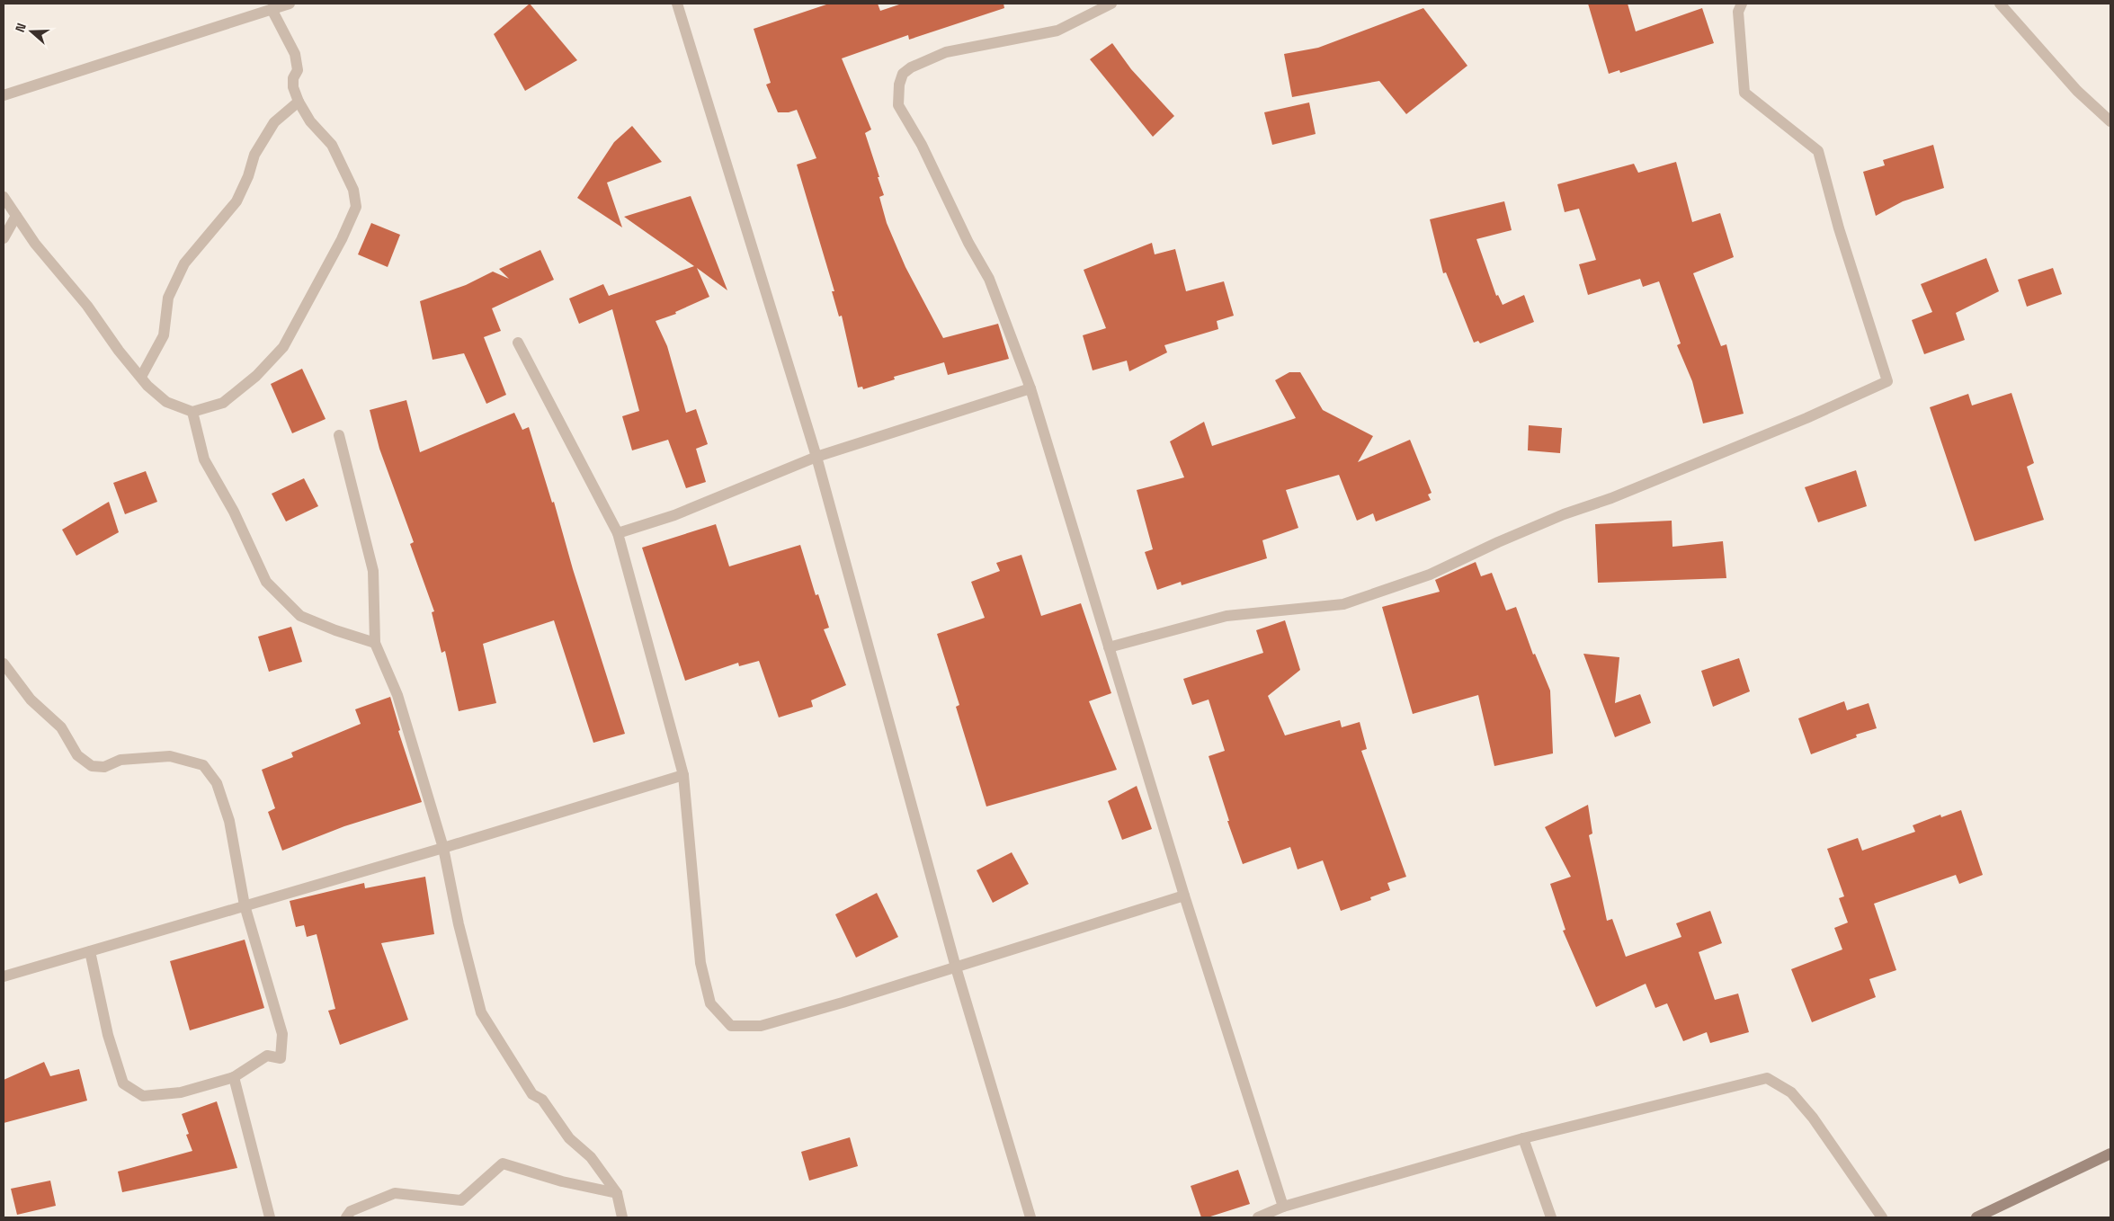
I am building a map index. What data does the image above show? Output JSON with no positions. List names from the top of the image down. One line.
{"north":"left"}
